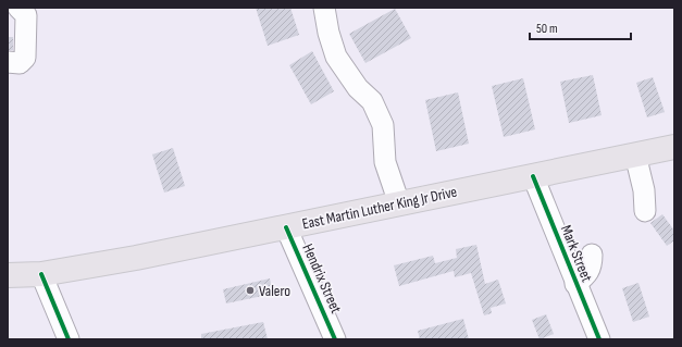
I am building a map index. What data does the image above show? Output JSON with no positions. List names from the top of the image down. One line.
{"streets":{"main road":["East Martin Luther King Jr Drive"],"street":["Mark Street","Hendrix Street"]},"crossings":[["East Martin Luther King Jr Drive","Mark Street"],["East Martin Luther King Jr Drive","Hendrix Street"]],"places":["Valero"],"scale_bar":"50 m"}
